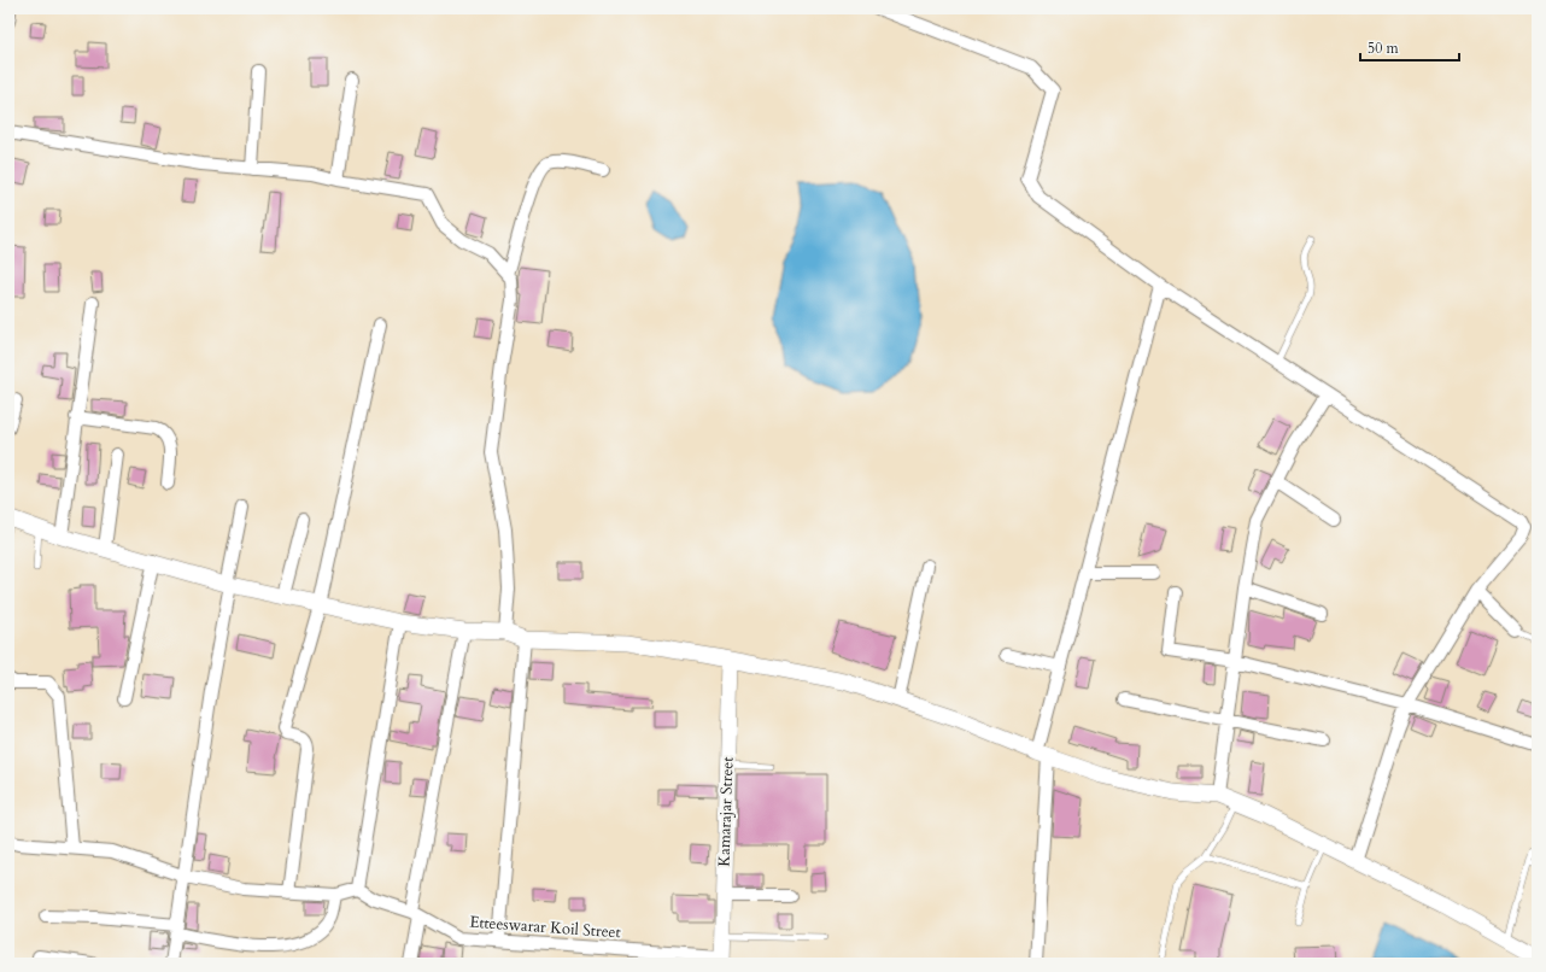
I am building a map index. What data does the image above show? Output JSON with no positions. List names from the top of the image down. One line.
{"streets":{"street":["Kamarajar Street","Etteeswarar Koil Street"]},"crossings":[["Kamarajar Street","Etteeswarar Koil Street"]],"scale_bar":"50 m"}
